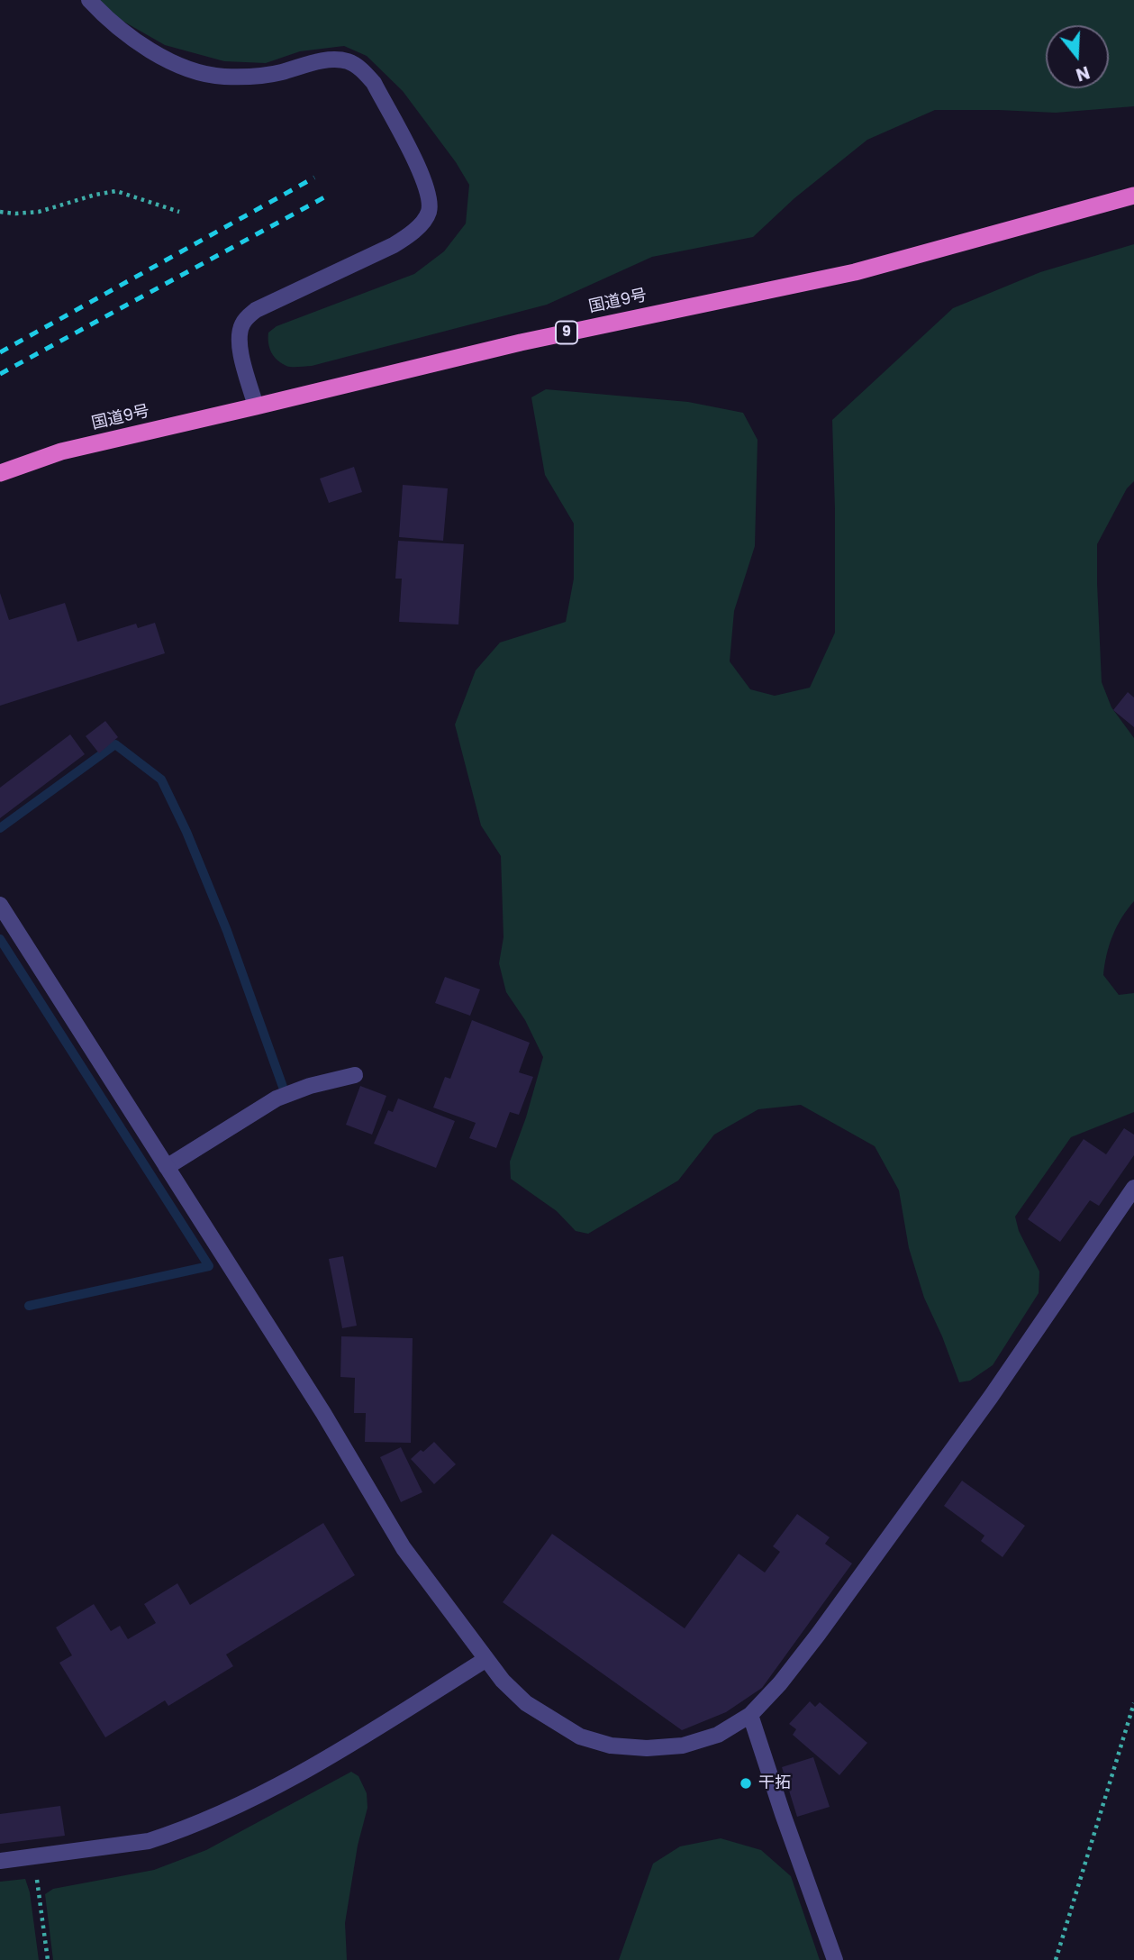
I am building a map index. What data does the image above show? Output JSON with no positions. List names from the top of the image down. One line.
{"streets":{"highway":["国道9号","9"]},"places":["干拓"],"north":"bottom"}
